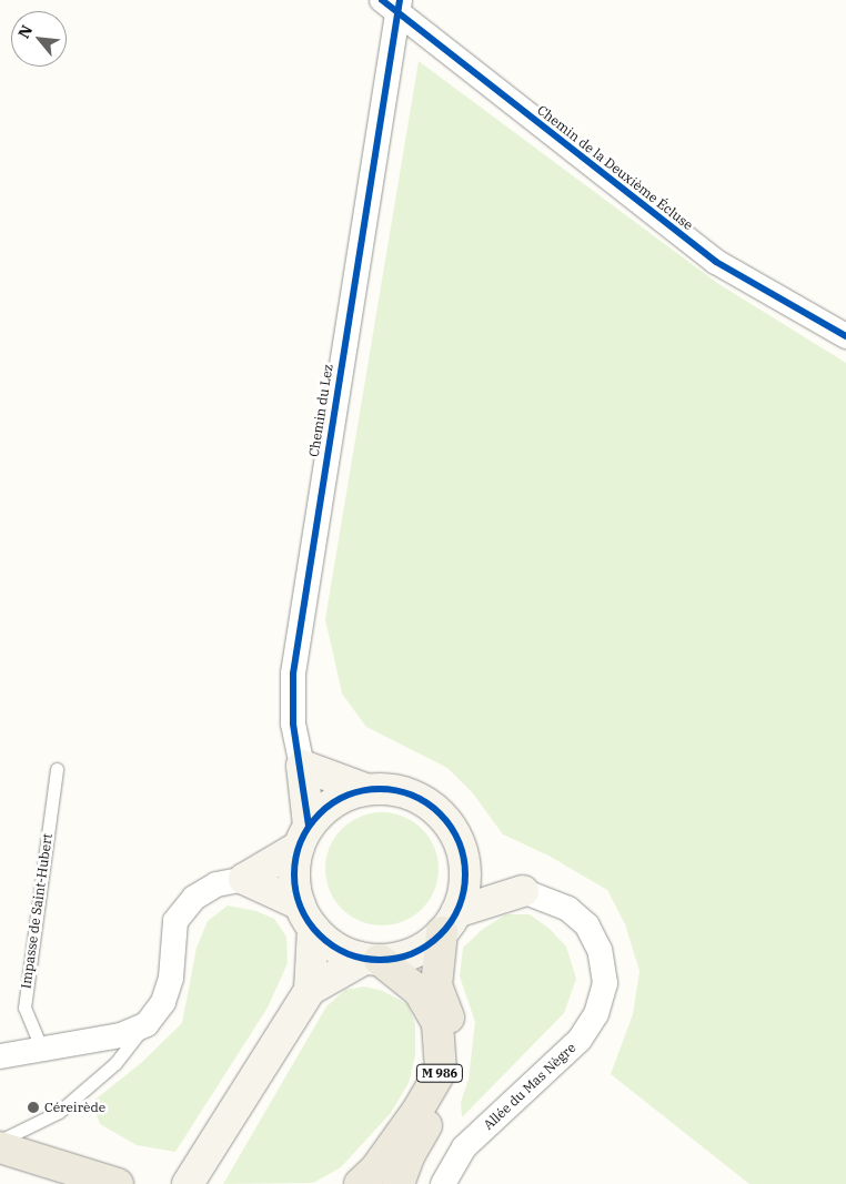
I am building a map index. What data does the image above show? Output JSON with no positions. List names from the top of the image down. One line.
{"streets":{"main road":["M 986"],"street":["Chemin de la Deuxième Écluse","Chemin du Lez","Allée du Mas Nègre"],"lane":["Impasse de Saint-Hubert"]},"crossings":[["Chemin de la Deuxième Écluse","Chemin du Lez"],["Chemin du Lez","M 986"],["Chemin du Lez","Allée du Mas Nègre"],["M 986","Allée du Mas Nègre"]],"places":["Céreirède"],"north":"top left"}
